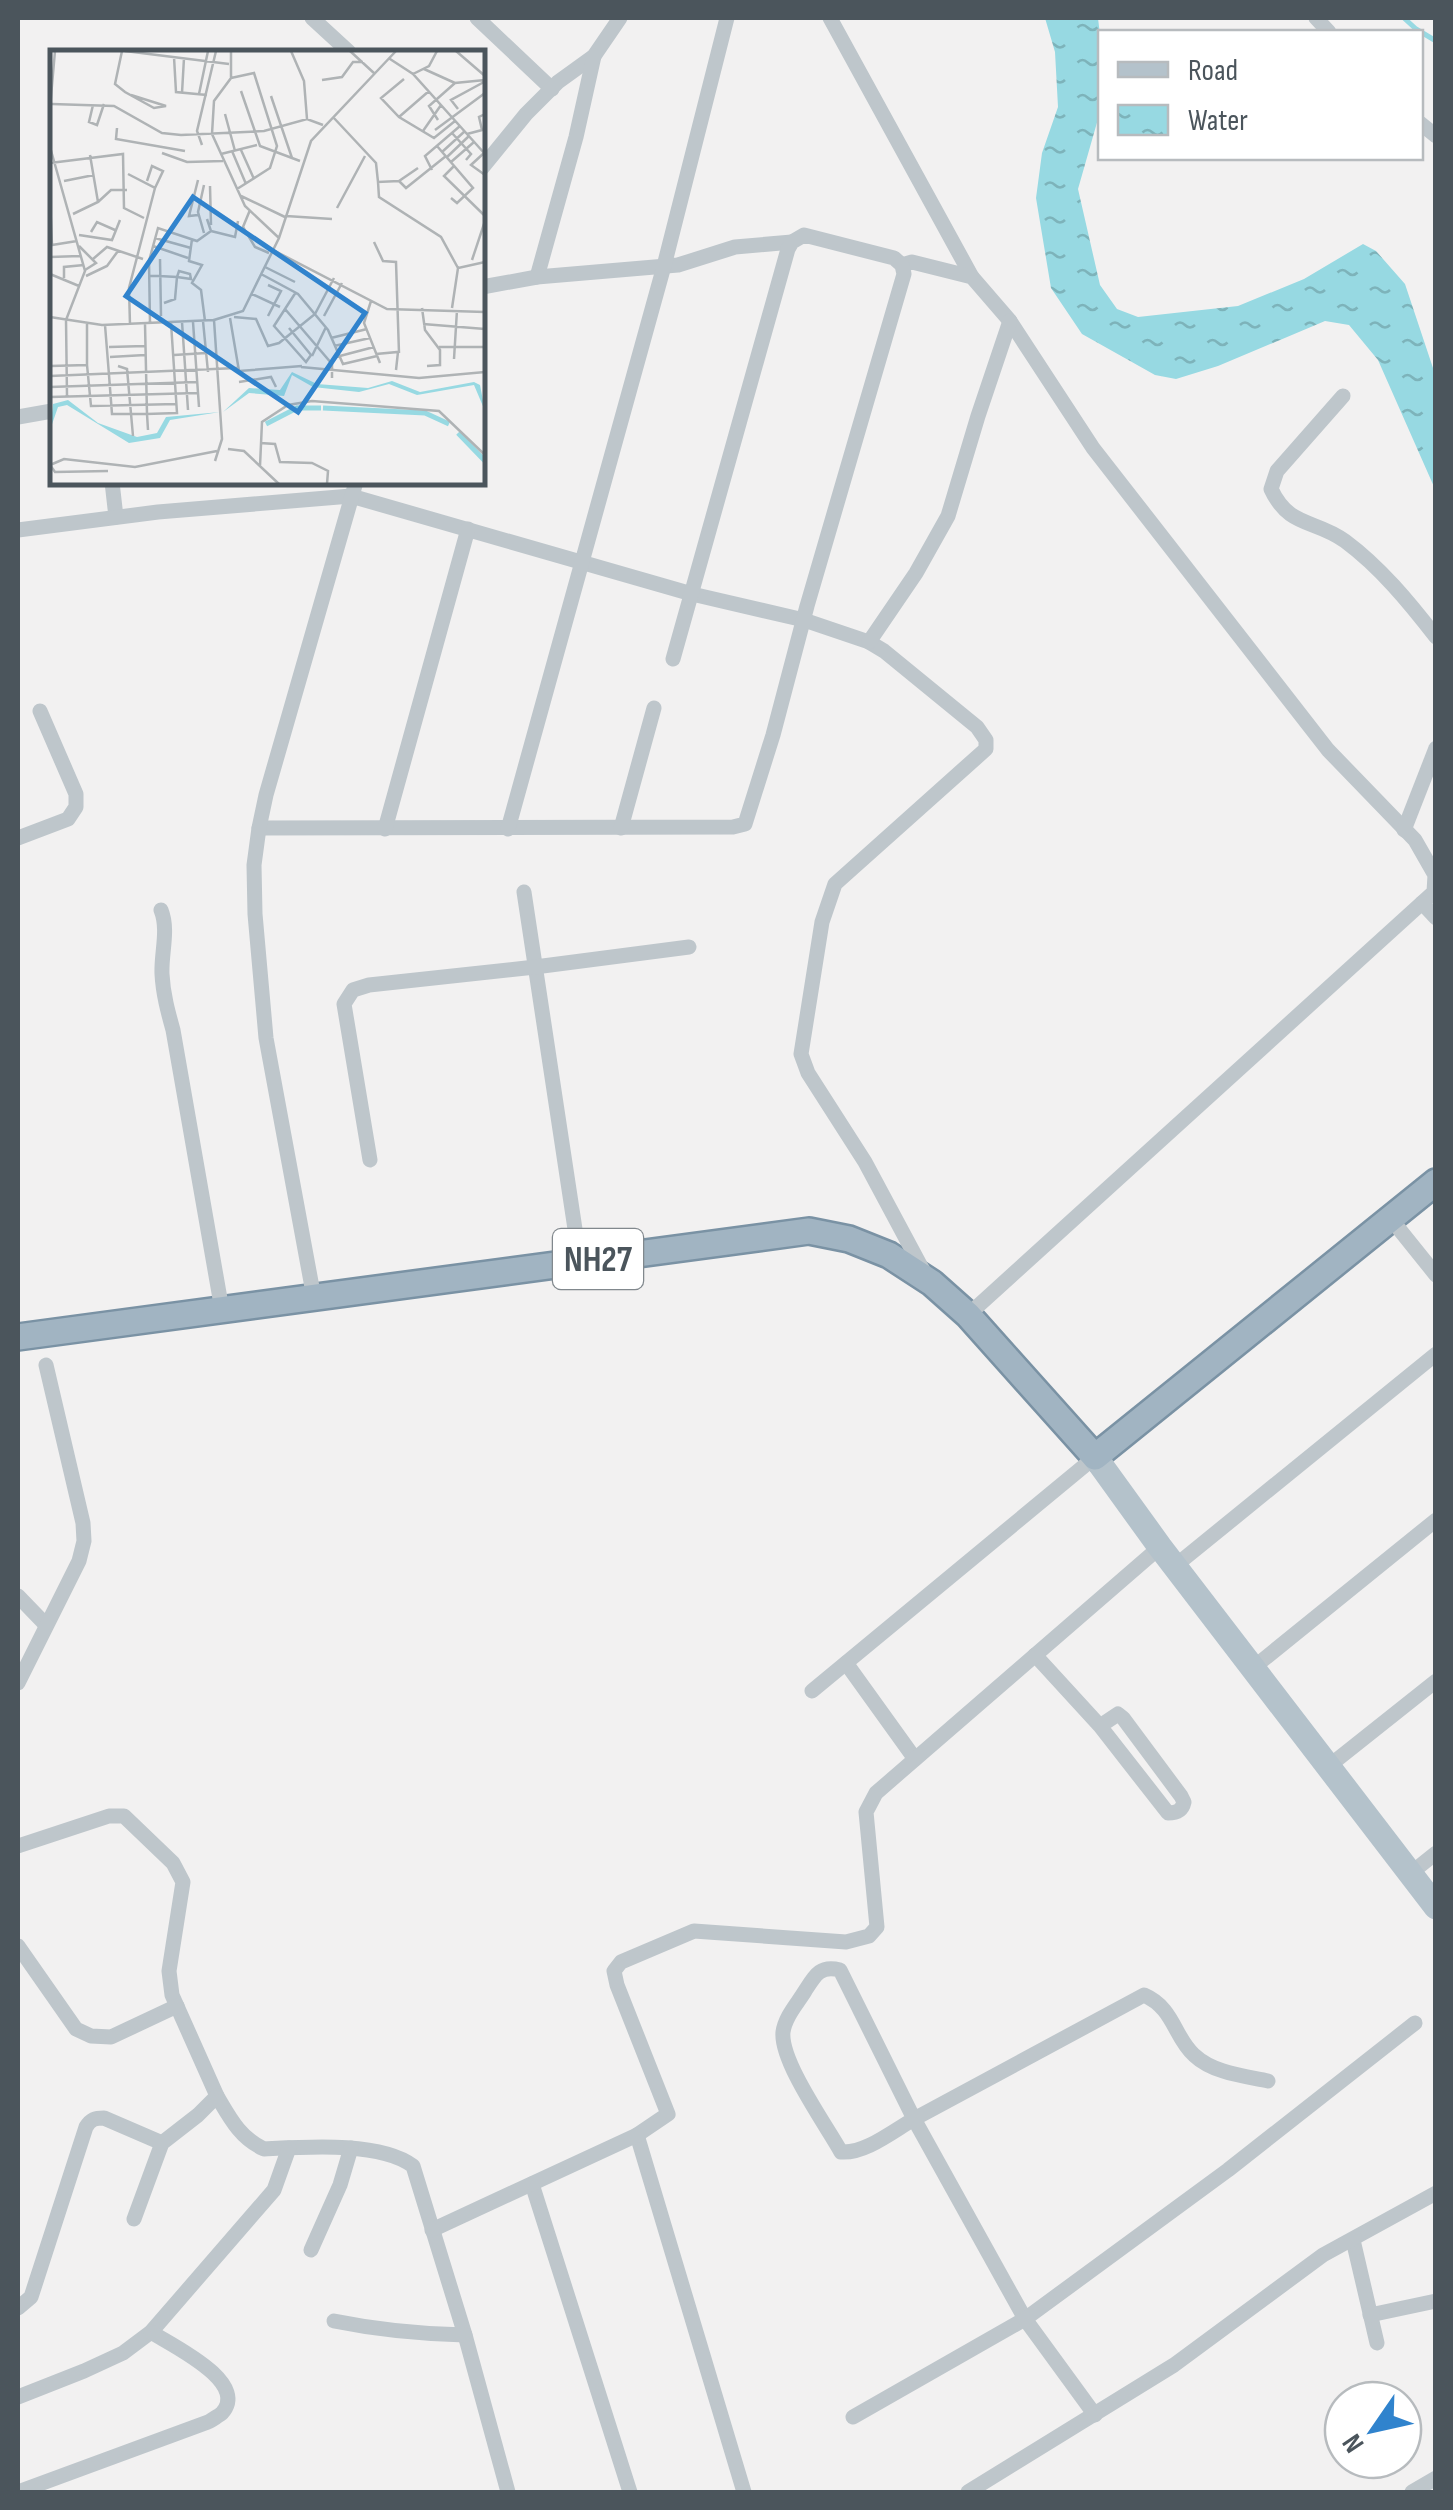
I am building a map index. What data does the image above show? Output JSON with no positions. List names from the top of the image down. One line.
{"streets":{"highway":["NH27"]},"legend":["Road","Water"],"north":"bottom left"}
